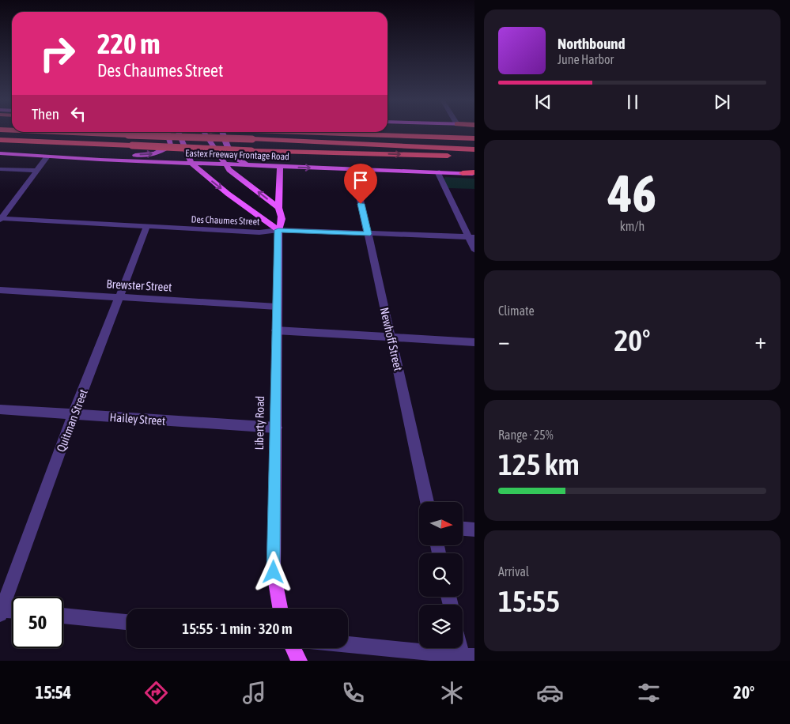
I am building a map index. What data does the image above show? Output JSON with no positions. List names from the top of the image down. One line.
{"streets":{"main road":["Eastex Freeway Frontage Road","Liberty Road"],"street":["Des Chaumes Street","Brewster Street","Newhoff Street","Hailey Street","Quitman Street"]},"crossings":[["Eastex Freeway Frontage Road","Newhoff Street"],["Eastex Freeway Frontage Road","Liberty Road"],["Des Chaumes Street","Newhoff Street"],["Des Chaumes Street","Quitman Street"],["Des Chaumes Street","Liberty Road"],["Brewster Street","Quitman Street"],["Brewster Street","Liberty Road"],["Hailey Street","Quitman Street"],["Hailey Street","Liberty Road"]],"north":"right","page":{"turn":["220 m","Des Chaumes Street"],"song":["Northbound","June Harbor"],"then":"Then","tile":[["46","km/h"],"Climate",["Range · 25%","125 km"],["Arrival","15:55"]],"heat":["−","20°","+"],"limit":"50","trip":"15:55 · 1 min · 320 m","tabs":["15:54","20°"]}}
